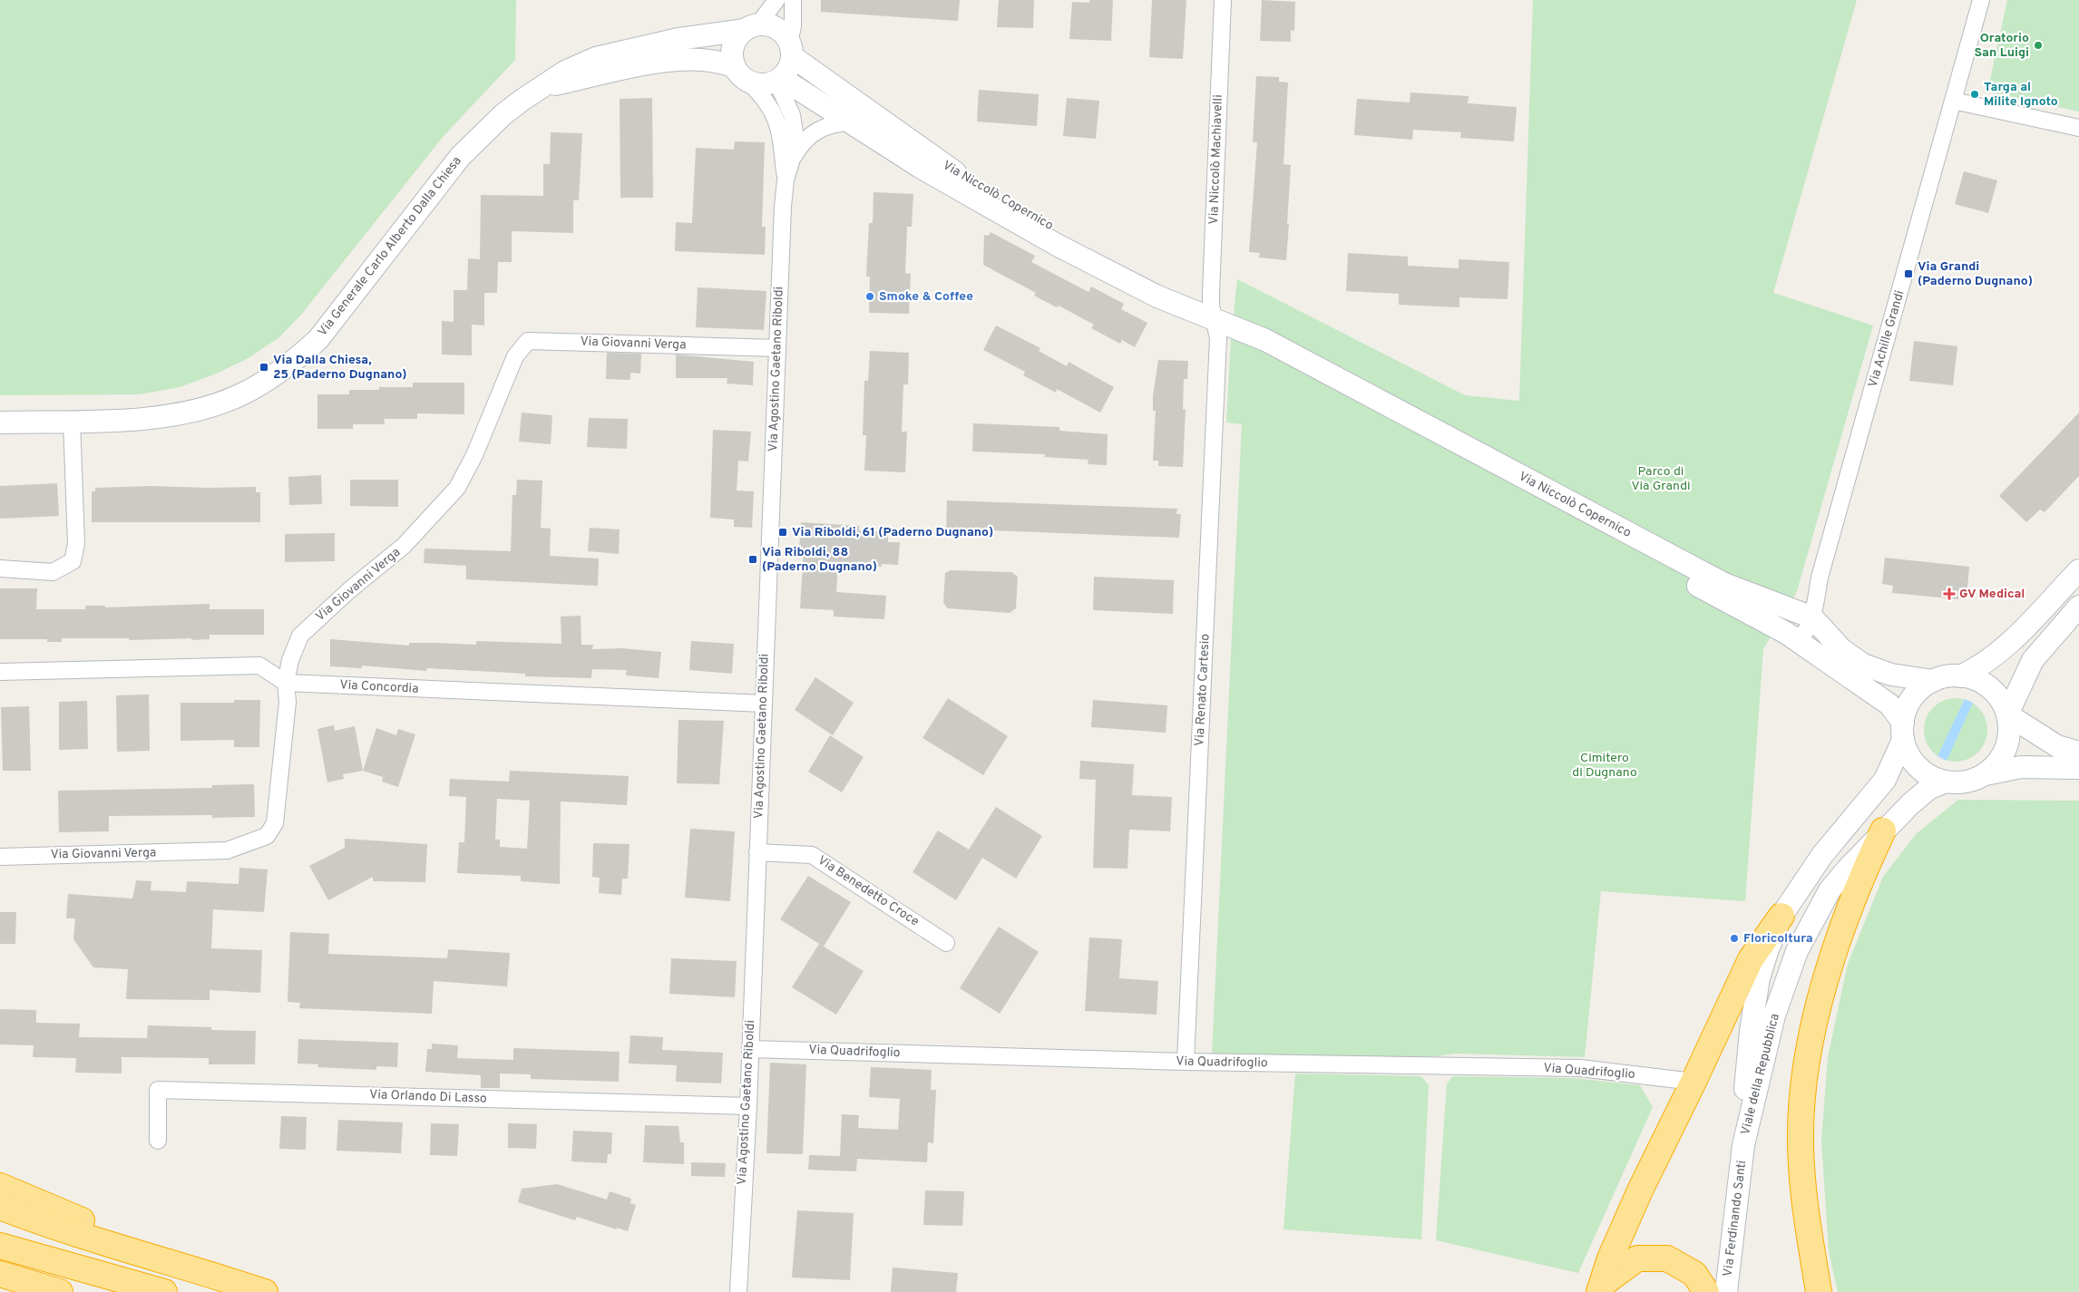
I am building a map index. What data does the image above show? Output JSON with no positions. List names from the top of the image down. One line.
{"streets":{"street":["Via Niccolò Machiavelli","Via Niccolò Copernico","Via Generale Carlo Alberto Dalla Chiesa","Via Achille Grandi","Via Giovanni Verga","Via Agostino Gaetano Riboldi","Via Concordia","Via Renato Cartesio","Via Benedetto Croce","Via Quadrifoglio","Viale della Repubblica","Via Orlando Di Lasso","Via Ferdinando Santi"]},"crossings":[["Via Niccolò Machiavelli","Via Niccolò Copernico"],["Via Niccolò Machiavelli","Via Renato Cartesio"],["Via Niccolò Copernico","Via Generale Carlo Alberto Dalla Chiesa"],["Via Niccolò Copernico","Via Achille Grandi"],["Via Niccolò Copernico","Via Agostino Gaetano Riboldi"],["Via Niccolò Copernico","Via Renato Cartesio"],["Via Niccolò Copernico","Viale della Repubblica"],["Via Generale Carlo Alberto Dalla Chiesa","Via Agostino Gaetano Riboldi"],["Via Giovanni Verga","Via Agostino Gaetano Riboldi"],["Via Giovanni Verga","Via Concordia"],["Via Agostino Gaetano Riboldi","Via Concordia"],["Via Agostino Gaetano Riboldi","Via Benedetto Croce"],["Via Agostino Gaetano Riboldi","Via Quadrifoglio"],["Via Agostino Gaetano Riboldi","Via Orlando Di Lasso"],["Via Renato Cartesio","Via Quadrifoglio"],["Viale della Repubblica","Via Ferdinando Santi"]],"parks":["Parco di Via Grandi","Cimitero di Dugnano"],"places":{"other":["Oratorio San Luigi","Targa al Milite Ignoto","Smoke & Coffee","Floricoltura"],"transit":["Via Grandi (Paderno Dugnano)","Via Dalla Chiesa, 25 (Paderno Dugnano)","Via Riboldi, 61 (Paderno Dugnano)","Via Riboldi, 88 (Paderno Dugnano)"],"health":["GV Medical"]}}
